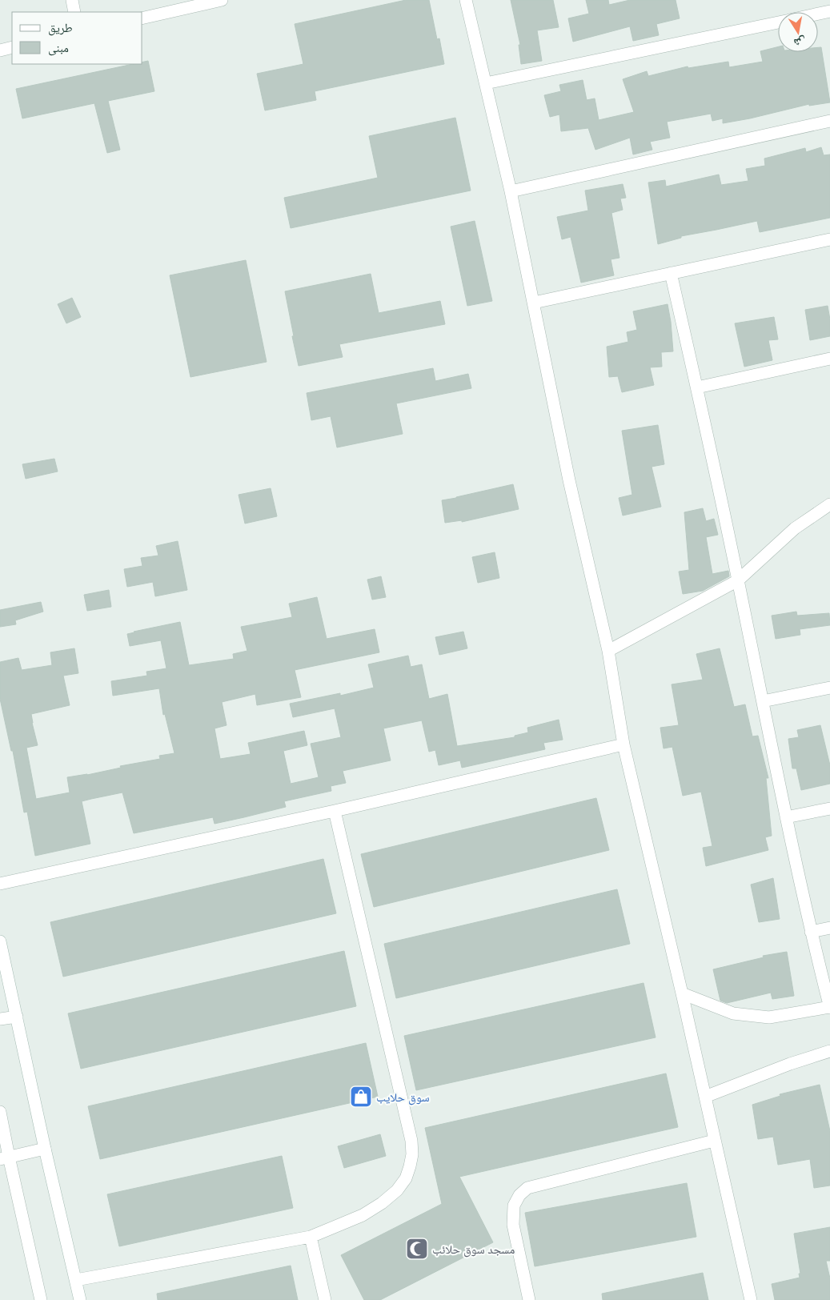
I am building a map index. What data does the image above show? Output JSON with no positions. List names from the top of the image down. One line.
{"places":{"shop":["سوق حلايب"],"mosque":["مسجد سوق حلائب"]},"legend":["طريق","مبنى"],"north":"bottom"}
